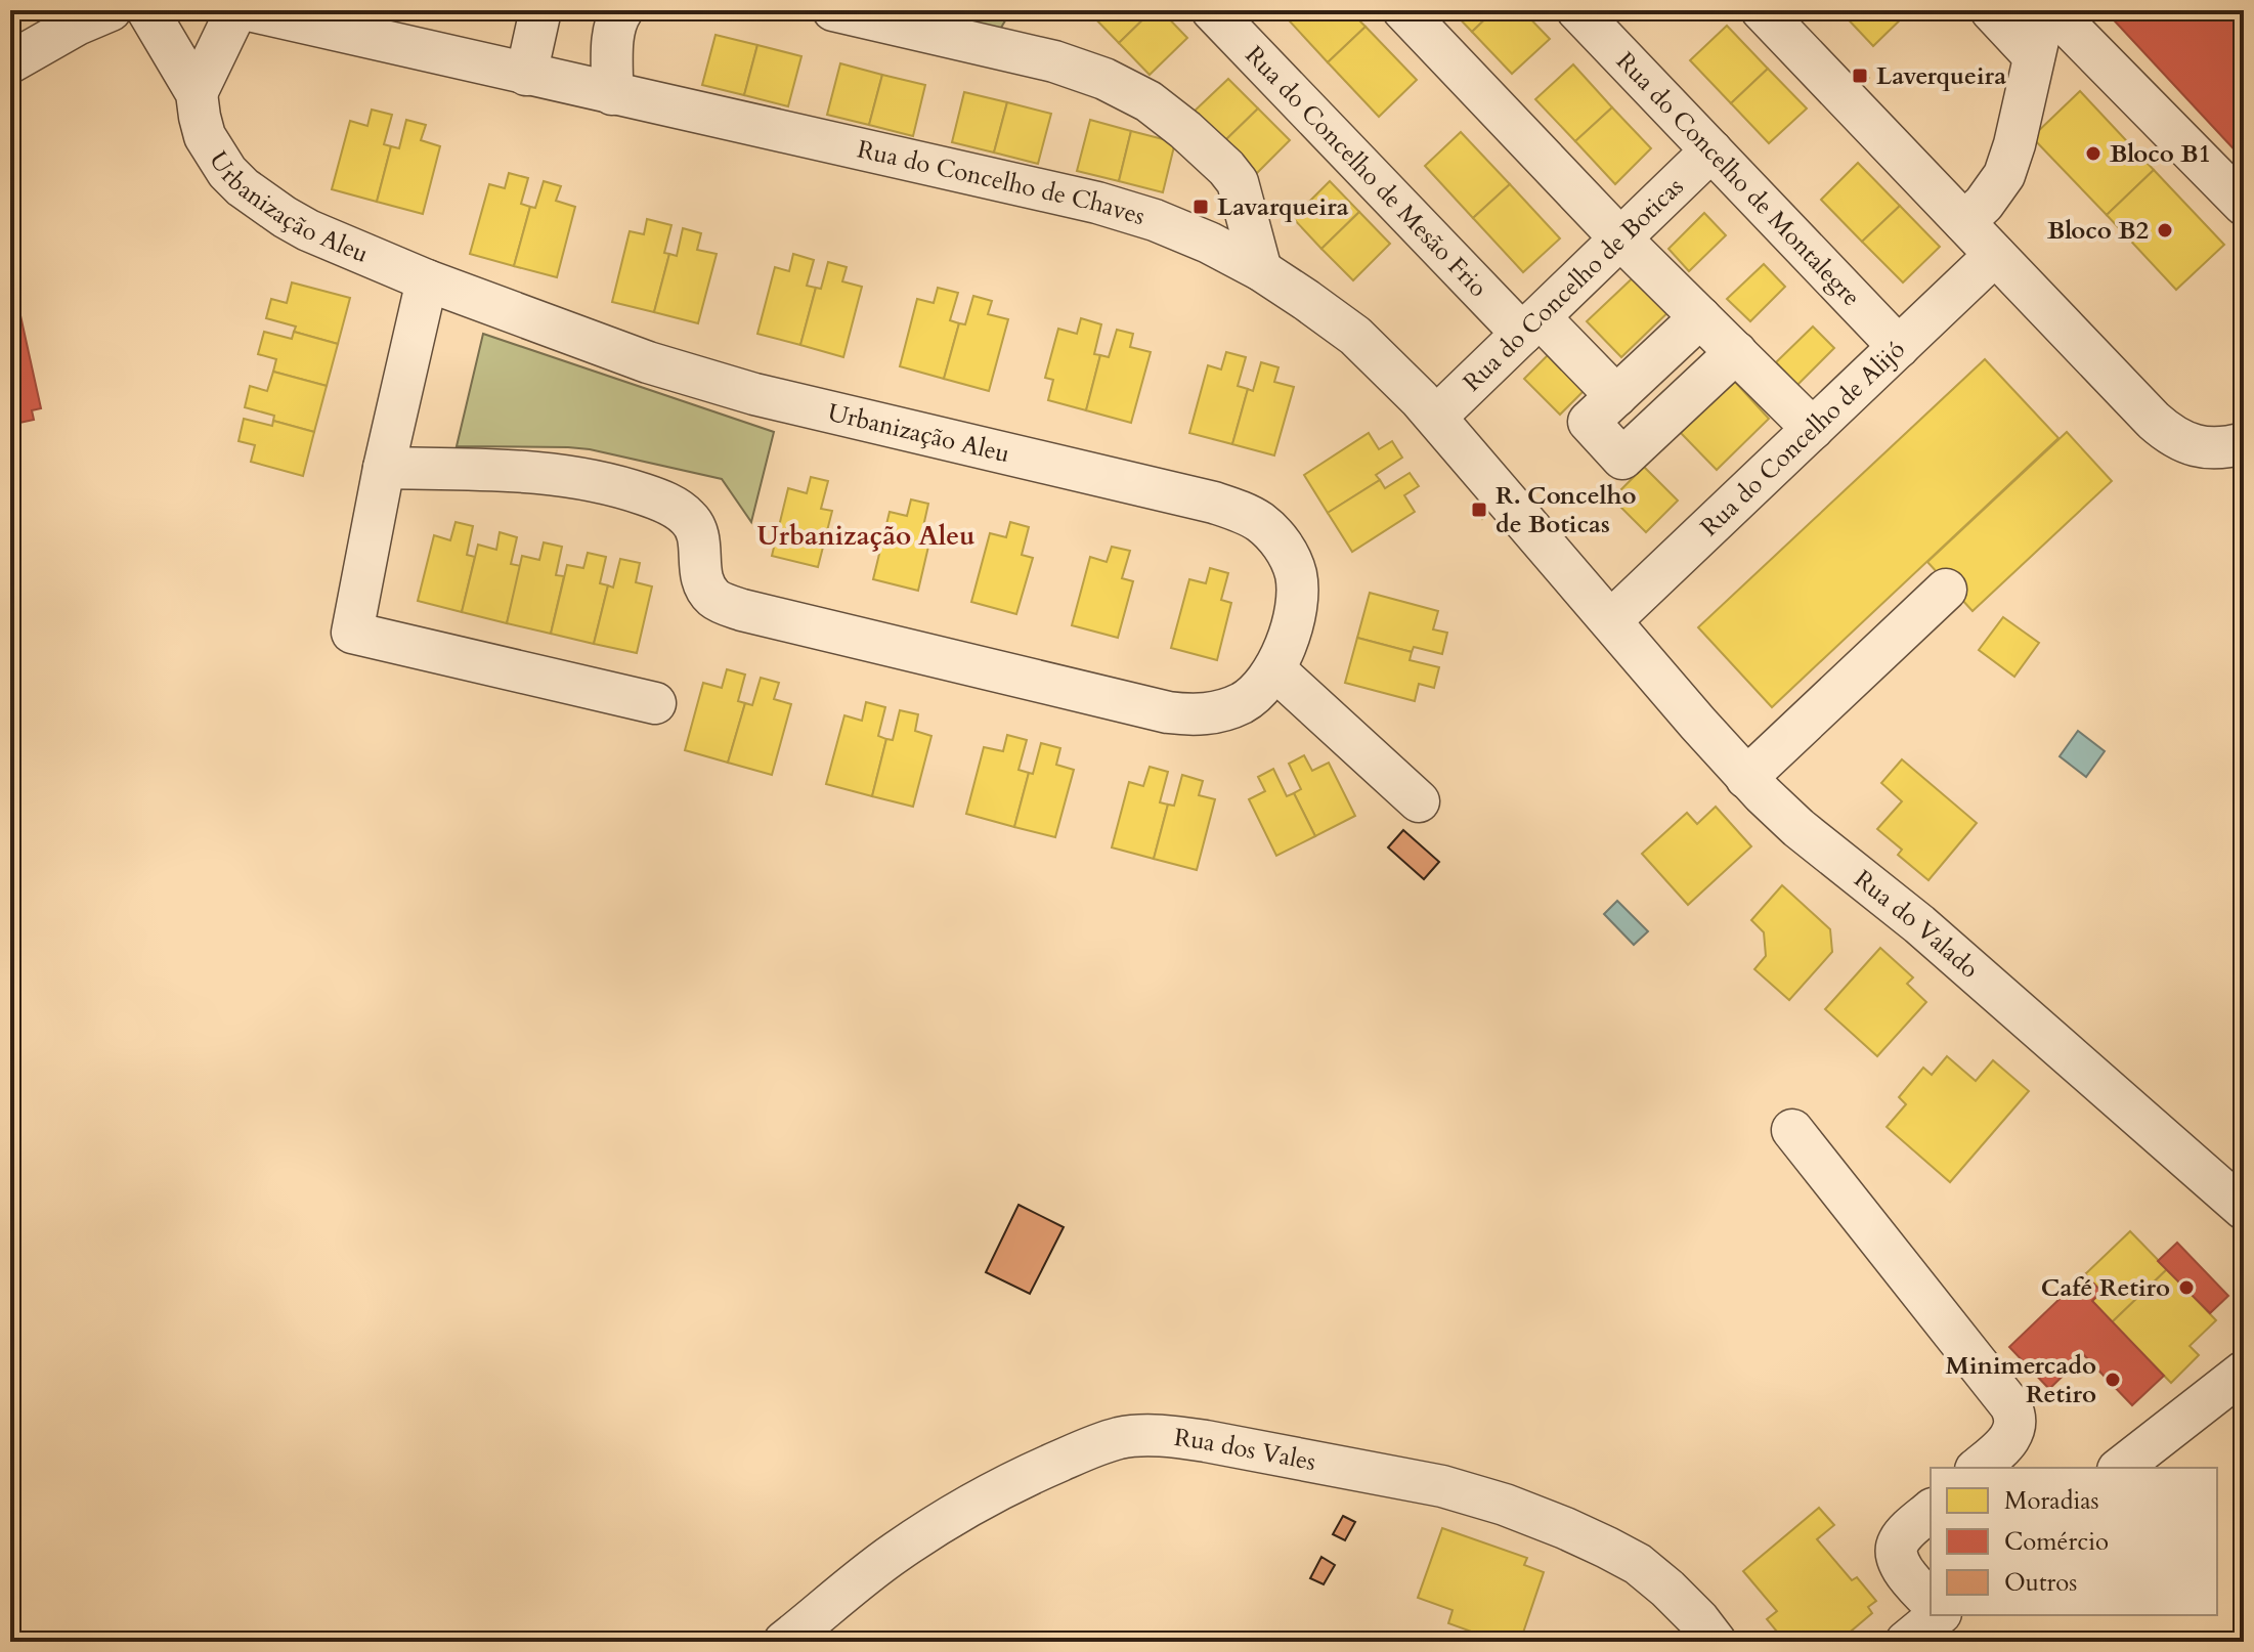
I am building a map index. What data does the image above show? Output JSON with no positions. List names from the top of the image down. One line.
{"streets":{"street":["Rua do Concelho de Mesão Frio","Rua do Concelho de Montalegre","Rua do Concelho de Chaves","Urbanização Aleu","Rua do Concelho de Boticas","Rua do Concelho de Alijó","Rua do Valado","Rua dos Vales"]},"crossings":[["Rua do Concelho de Mesão Frio","Rua do Concelho de Boticas"],["Rua do Concelho de Montalegre","Rua do Concelho de Boticas"],["Rua do Concelho de Montalegre","Rua do Concelho de Alijó"],["Rua do Concelho de Chaves","Rua do Concelho de Boticas"],["Rua do Concelho de Chaves","Rua do Concelho de Alijó"],["Rua do Concelho de Chaves","Rua do Valado"],["Rua do Concelho de Alijó","Rua do Valado"]],"districts":["Urbanização Aleu"],"places":{"transit":["Laverqueira","Lavarqueira","R. Concelho de Boticas"],"other":["Bloco B1","Bloco B2","Café Retiro","Minimercado Retiro"]},"legend":["Moradias","Comércio","Outros"]}
